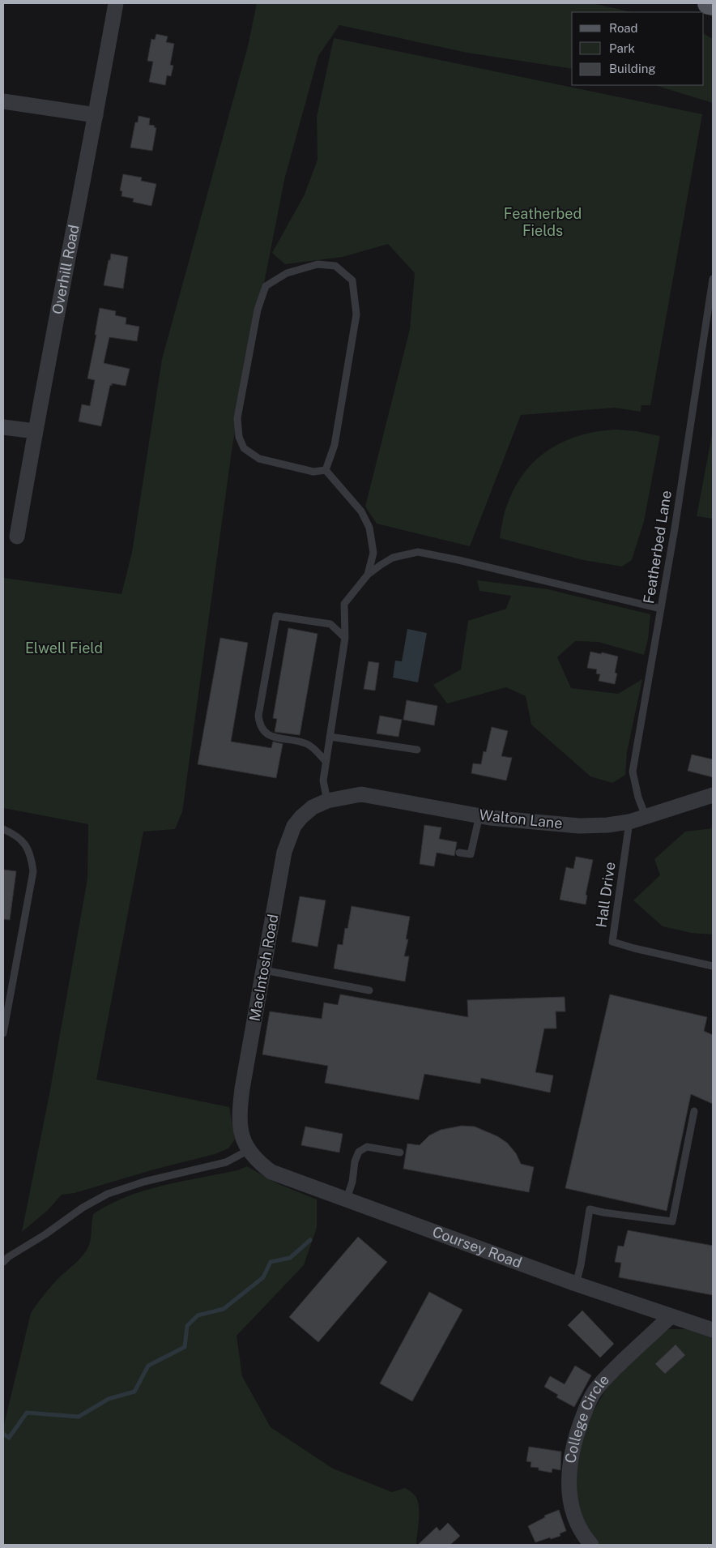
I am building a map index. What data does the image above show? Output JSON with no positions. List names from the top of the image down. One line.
{"streets":{"street":["Overhill Road","Walton Lane","MacIntosh Road","Coursey Road","College Circle"],"lane":["Featherbed Lane","Hall Drive"]},"crossings":[["Featherbed Lane","Walton Lane"],["Walton Lane","Hall Drive"],["Walton Lane","MacIntosh Road"],["MacIntosh Road","Coursey Road"],["Coursey Road","College Circle"]],"parks":["Featherbed Fields","Elwell Field"],"legend":["Road","Park","Building"]}
